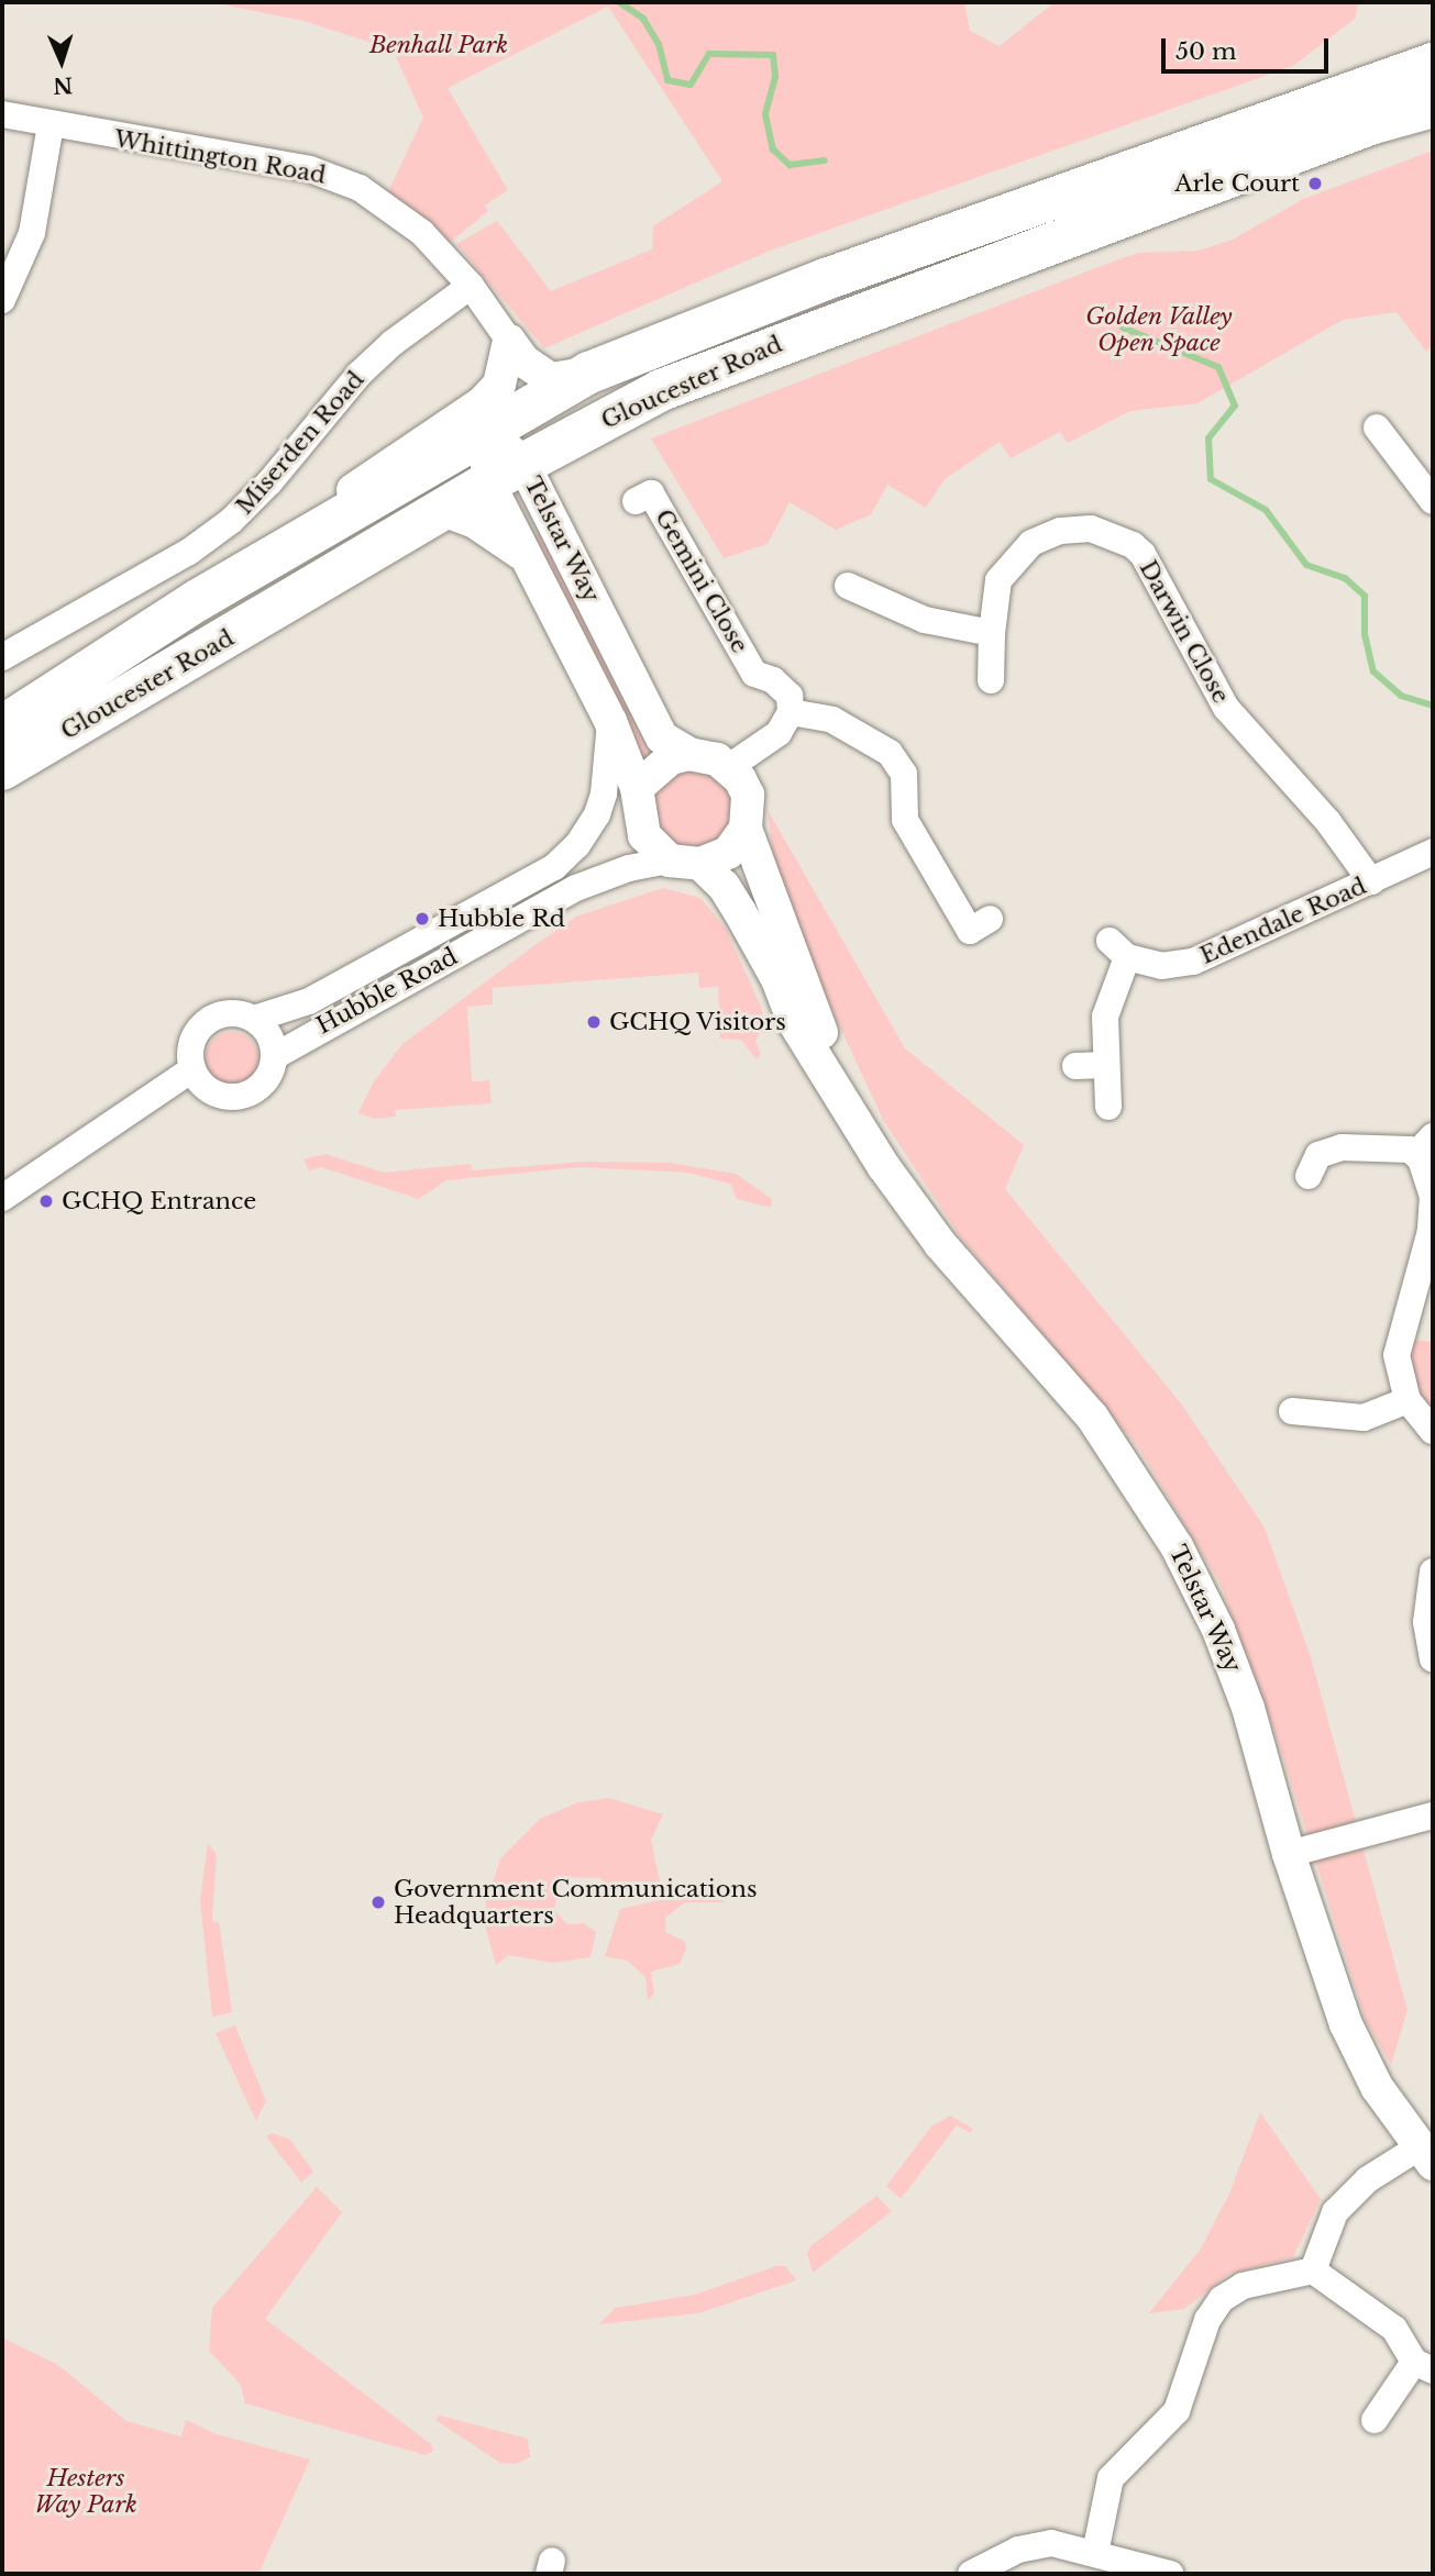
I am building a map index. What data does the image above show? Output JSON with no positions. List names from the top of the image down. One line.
{"streets":{"highway":["Gloucester Road"],"street":["Whittington Road","Miserden Road","Telstar Way","Gemini Close","Darwin Close","Edendale Road","Hubble Road"]},"crossings":[["Whittington Road","Miserden Road"],["Gloucester Road","Telstar Way"],["Telstar Way","Hubble Road"],["Darwin Close","Edendale Road"]],"parks":["Benhall Park","Golden Valley Open Space","Hesters Way Park"],"places":["Arle Court","Hubble Rd","GCHQ Visitors","GCHQ Entrance","Government Communications Headquarters"],"scale_bar":"50 m","north":"bottom"}
